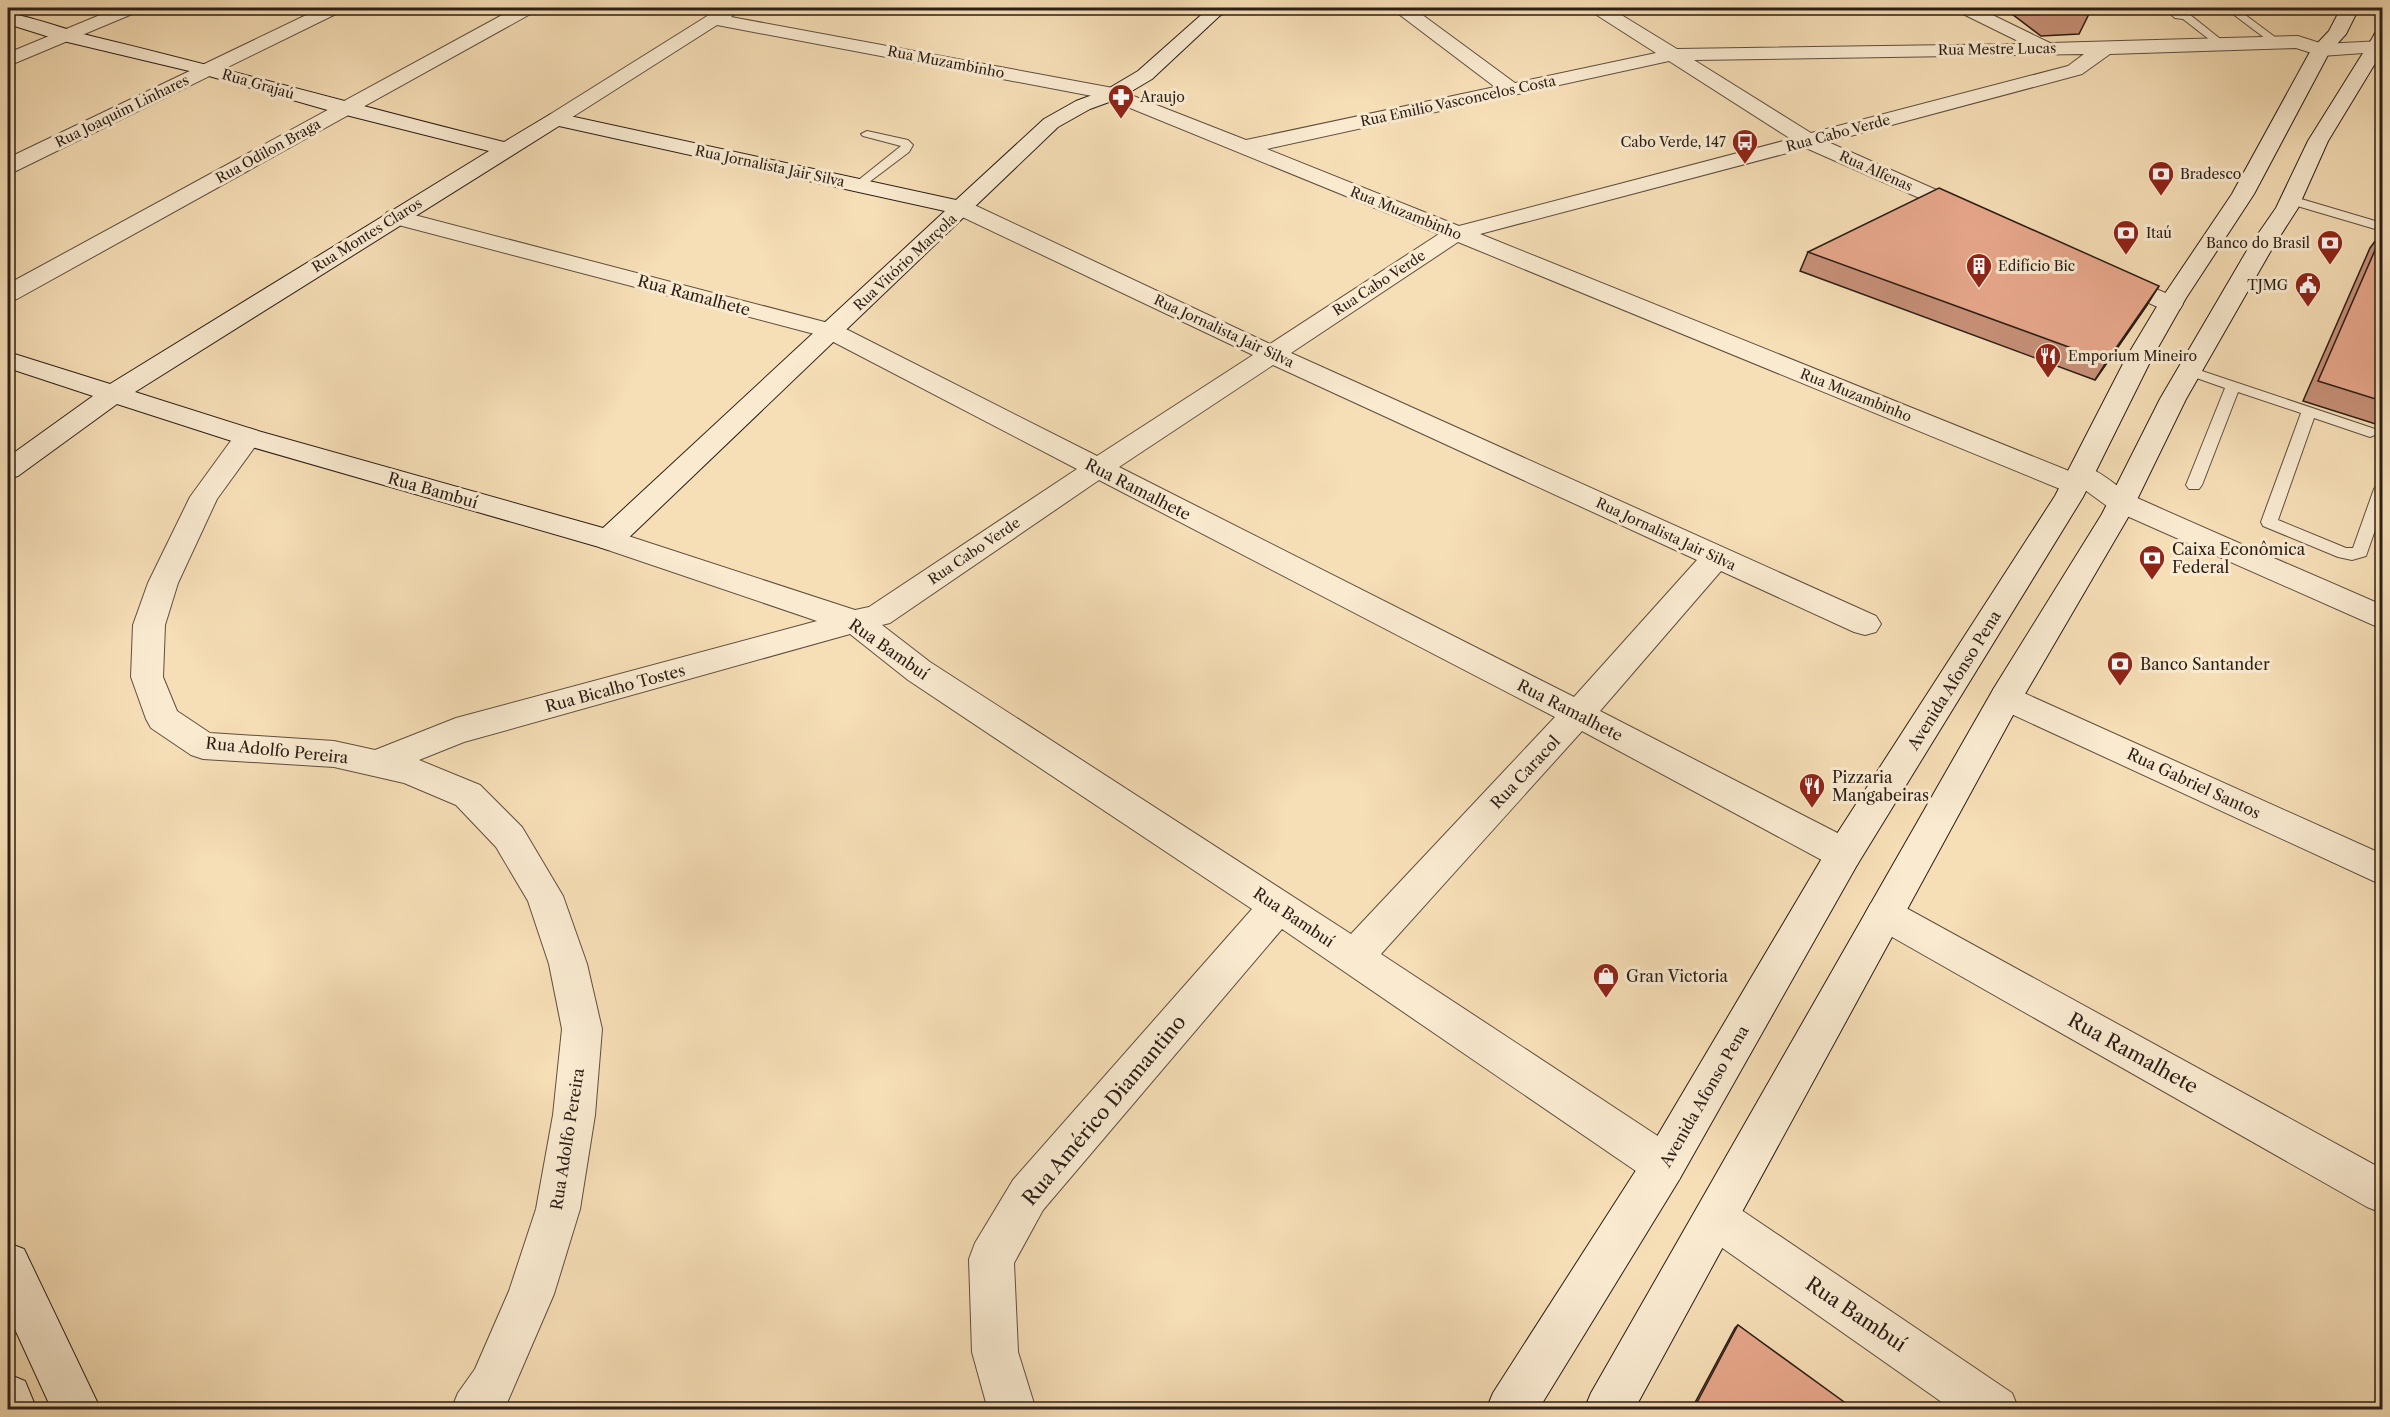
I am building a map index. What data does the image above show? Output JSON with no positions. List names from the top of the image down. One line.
{"streets":{"street":["Rua Mestre Lucas","Rua Muzambinho","Rua Grajaú","Rua Emilio Vasconcelos Costa","Rua Joaquim Linhares","Rua Cabo Verde","Rua Odilon Braga","Rua Jornalista Jair Silva","Rua Alfenas","Rua Montes Claros","Rua Vitório Marçola","Rua Ramalhete","Rua Bambuí","Avenida Afonso Pena","Rua Bicalho Tostes","Rua Adolfo Pereira","Rua Caracol","Rua Gabriel Santos","Rua Américo Diamantino"]},"crossings":[["Rua Mestre Lucas","Rua Emilio Vasconcelos Costa"],["Rua Mestre Lucas","Rua Cabo Verde"],["Rua Mestre Lucas","Rua Alfenas"],["Rua Mestre Lucas","Avenida Afonso Pena"],["Rua Muzambinho","Rua Emilio Vasconcelos Costa"],["Rua Muzambinho","Rua Cabo Verde"],["Rua Muzambinho","Rua Montes Claros"],["Rua Muzambinho","Rua Vitório Marçola"],["Rua Muzambinho","Avenida Afonso Pena"],["Rua Grajaú","Rua Joaquim Linhares"],["Rua Grajaú","Rua Odilon Braga"],["Rua Grajaú","Rua Montes Claros"],["Rua Emilio Vasconcelos Costa","Rua Alfenas"],["Rua Cabo Verde","Rua Jornalista Jair Silva"],["Rua Cabo Verde","Rua Alfenas"],["Rua Cabo Verde","Rua Ramalhete"],["Rua Cabo Verde","Rua Bambuí"],["Rua Cabo Verde","Rua Bicalho Tostes"],["Rua Jornalista Jair Silva","Rua Montes Claros"],["Rua Jornalista Jair Silva","Rua Vitório Marçola"],["Rua Jornalista Jair Silva","Rua Caracol"],["Rua Montes Claros","Rua Ramalhete"],["Rua Montes Claros","Rua Bambuí"],["Rua Vitório Marçola","Rua Ramalhete"],["Rua Vitório Marçola","Rua Bambuí"],["Rua Ramalhete","Avenida Afonso Pena"],["Rua Ramalhete","Rua Caracol"],["Rua Bambuí","Avenida Afonso Pena"],["Rua Bambuí","Rua Bicalho Tostes"],["Rua Bambuí","Rua Adolfo Pereira"],["Rua Bambuí","Rua Caracol"],["Rua Bambuí","Rua Américo Diamantino"],["Rua Bicalho Tostes","Rua Adolfo Pereira"]],"places":{"pharmacy":["Araujo"],"bus stop":["Cabo Verde, 147"],"bank":["Bradesco","Itaú","Banco do Brasil","Caixa Econômica Federal","Banco Santander"],"building":["Edifício Bic"],"public building":["TJMG"],"restaurant":["Emporium Mineiro","Pizzaria Mangabeiras"],"shop":["Gran Victoria"]}}
